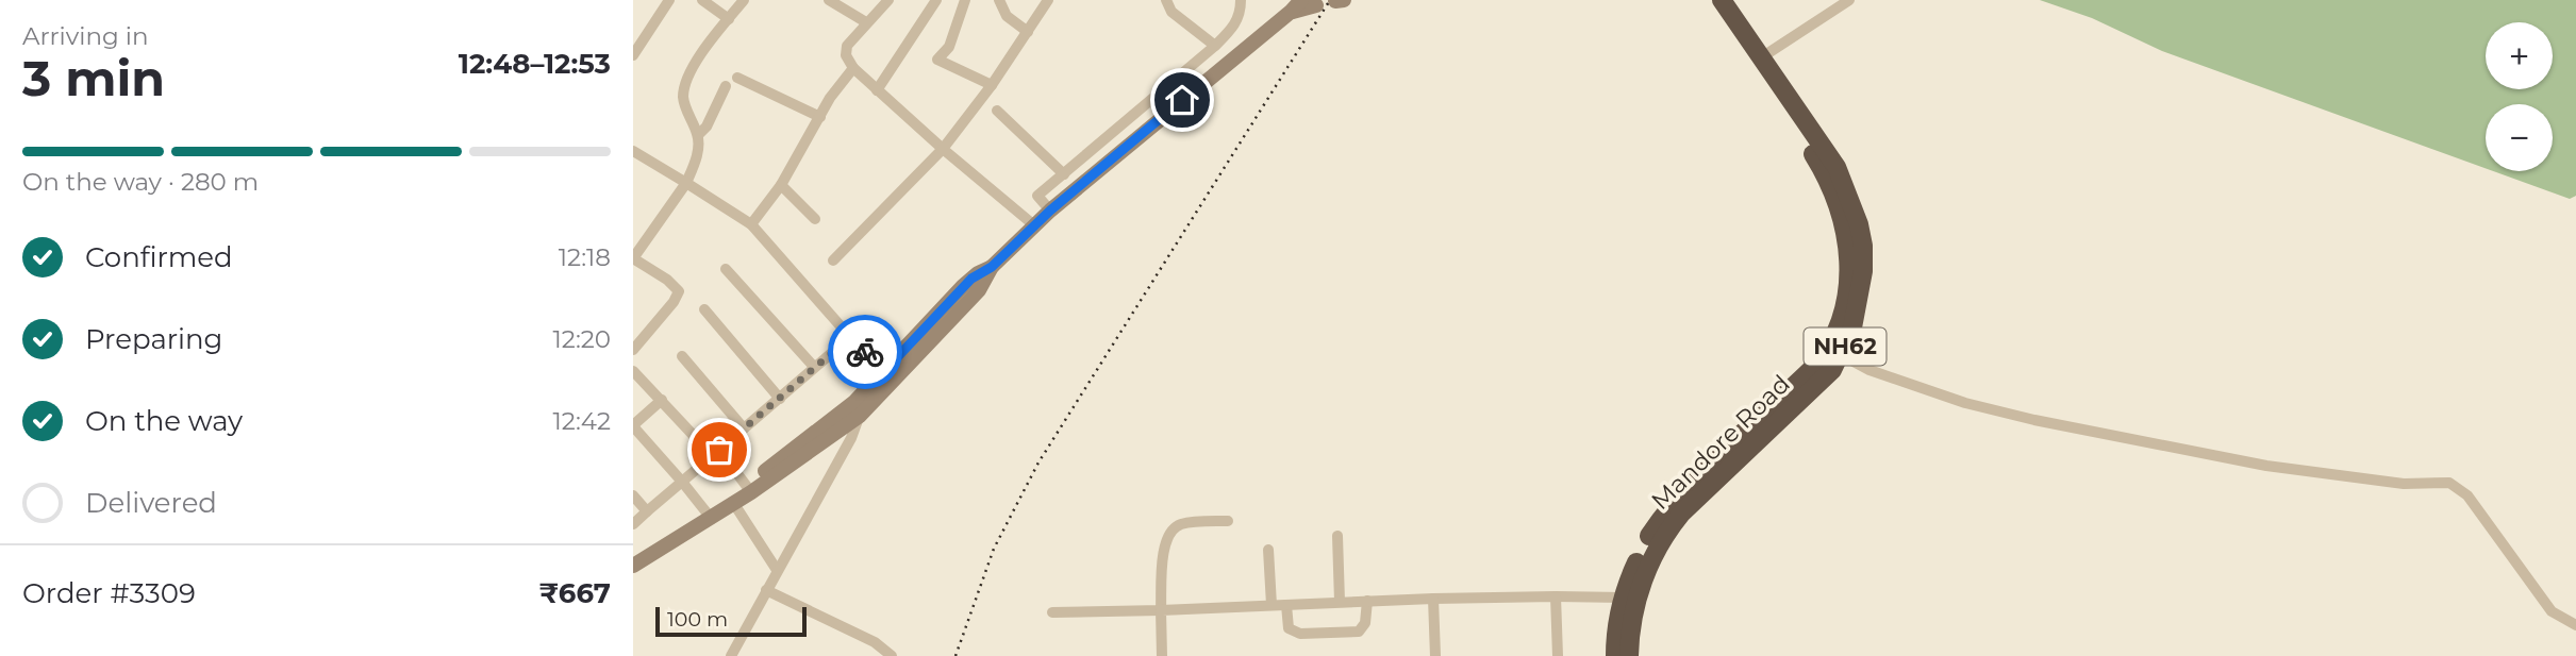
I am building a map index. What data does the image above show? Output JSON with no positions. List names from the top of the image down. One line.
{"streets":{"highway":["NH62","Mandore Road"]},"scale_bar":"100 m","page":{"heading":["3 min","Arriving in","12:48–12:53"],"panel":["Order #3309","₹667"],"map_buttons":["+","−"],"bar":"On the way · 280 m","list":[["Confirmed","12:18"],["Preparing","12:20"],["On the way","12:42"],"Delivered"],"scale":"100 m"}}
